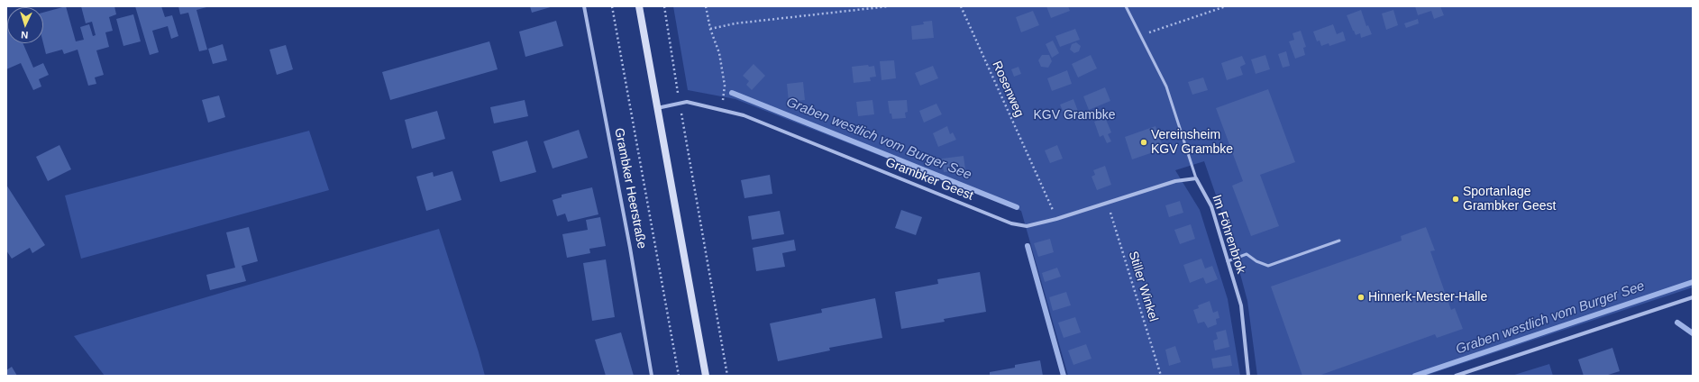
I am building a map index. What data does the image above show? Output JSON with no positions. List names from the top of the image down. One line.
{"streets":{"street":["Grambker Geest","Grambker Heerstraße","Im Föhrenbrok"],"path":["Rosenweg","Stiller Winkel"]},"crossings":[["Rosenweg","Grambker Geest"],["Grambker Geest","Im Föhrenbrok"],["Grambker Geest","Stiller Winkel"]],"water":["Graben westlich vom Burger See"],"parks":["KGV Grambke"],"places":["Vereinsheim KGV Grambke","Sportanlage Grambker Geest","Hinnerk-Mester-Halle"],"north":"bottom"}
